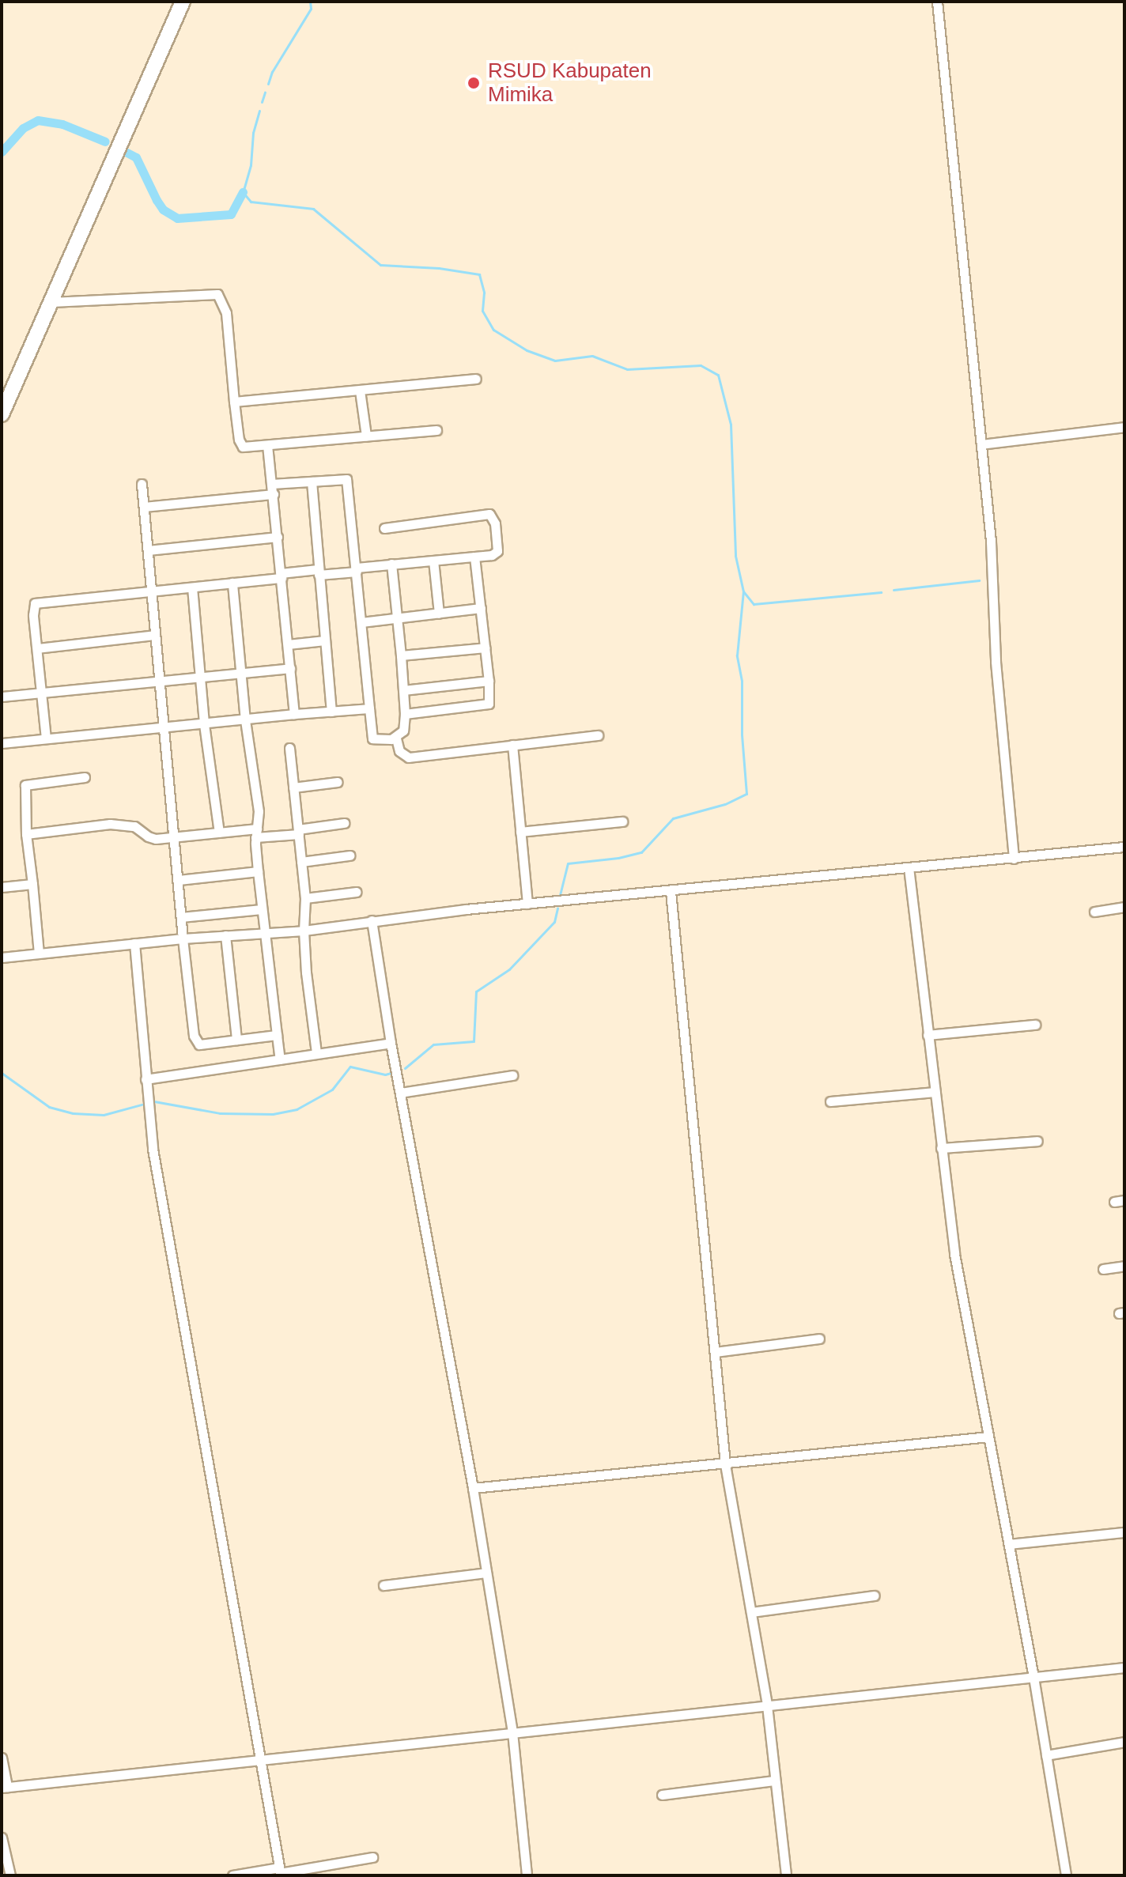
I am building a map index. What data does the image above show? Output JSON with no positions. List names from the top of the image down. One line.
{"places":["RSUD Kabupaten Mimika"]}
